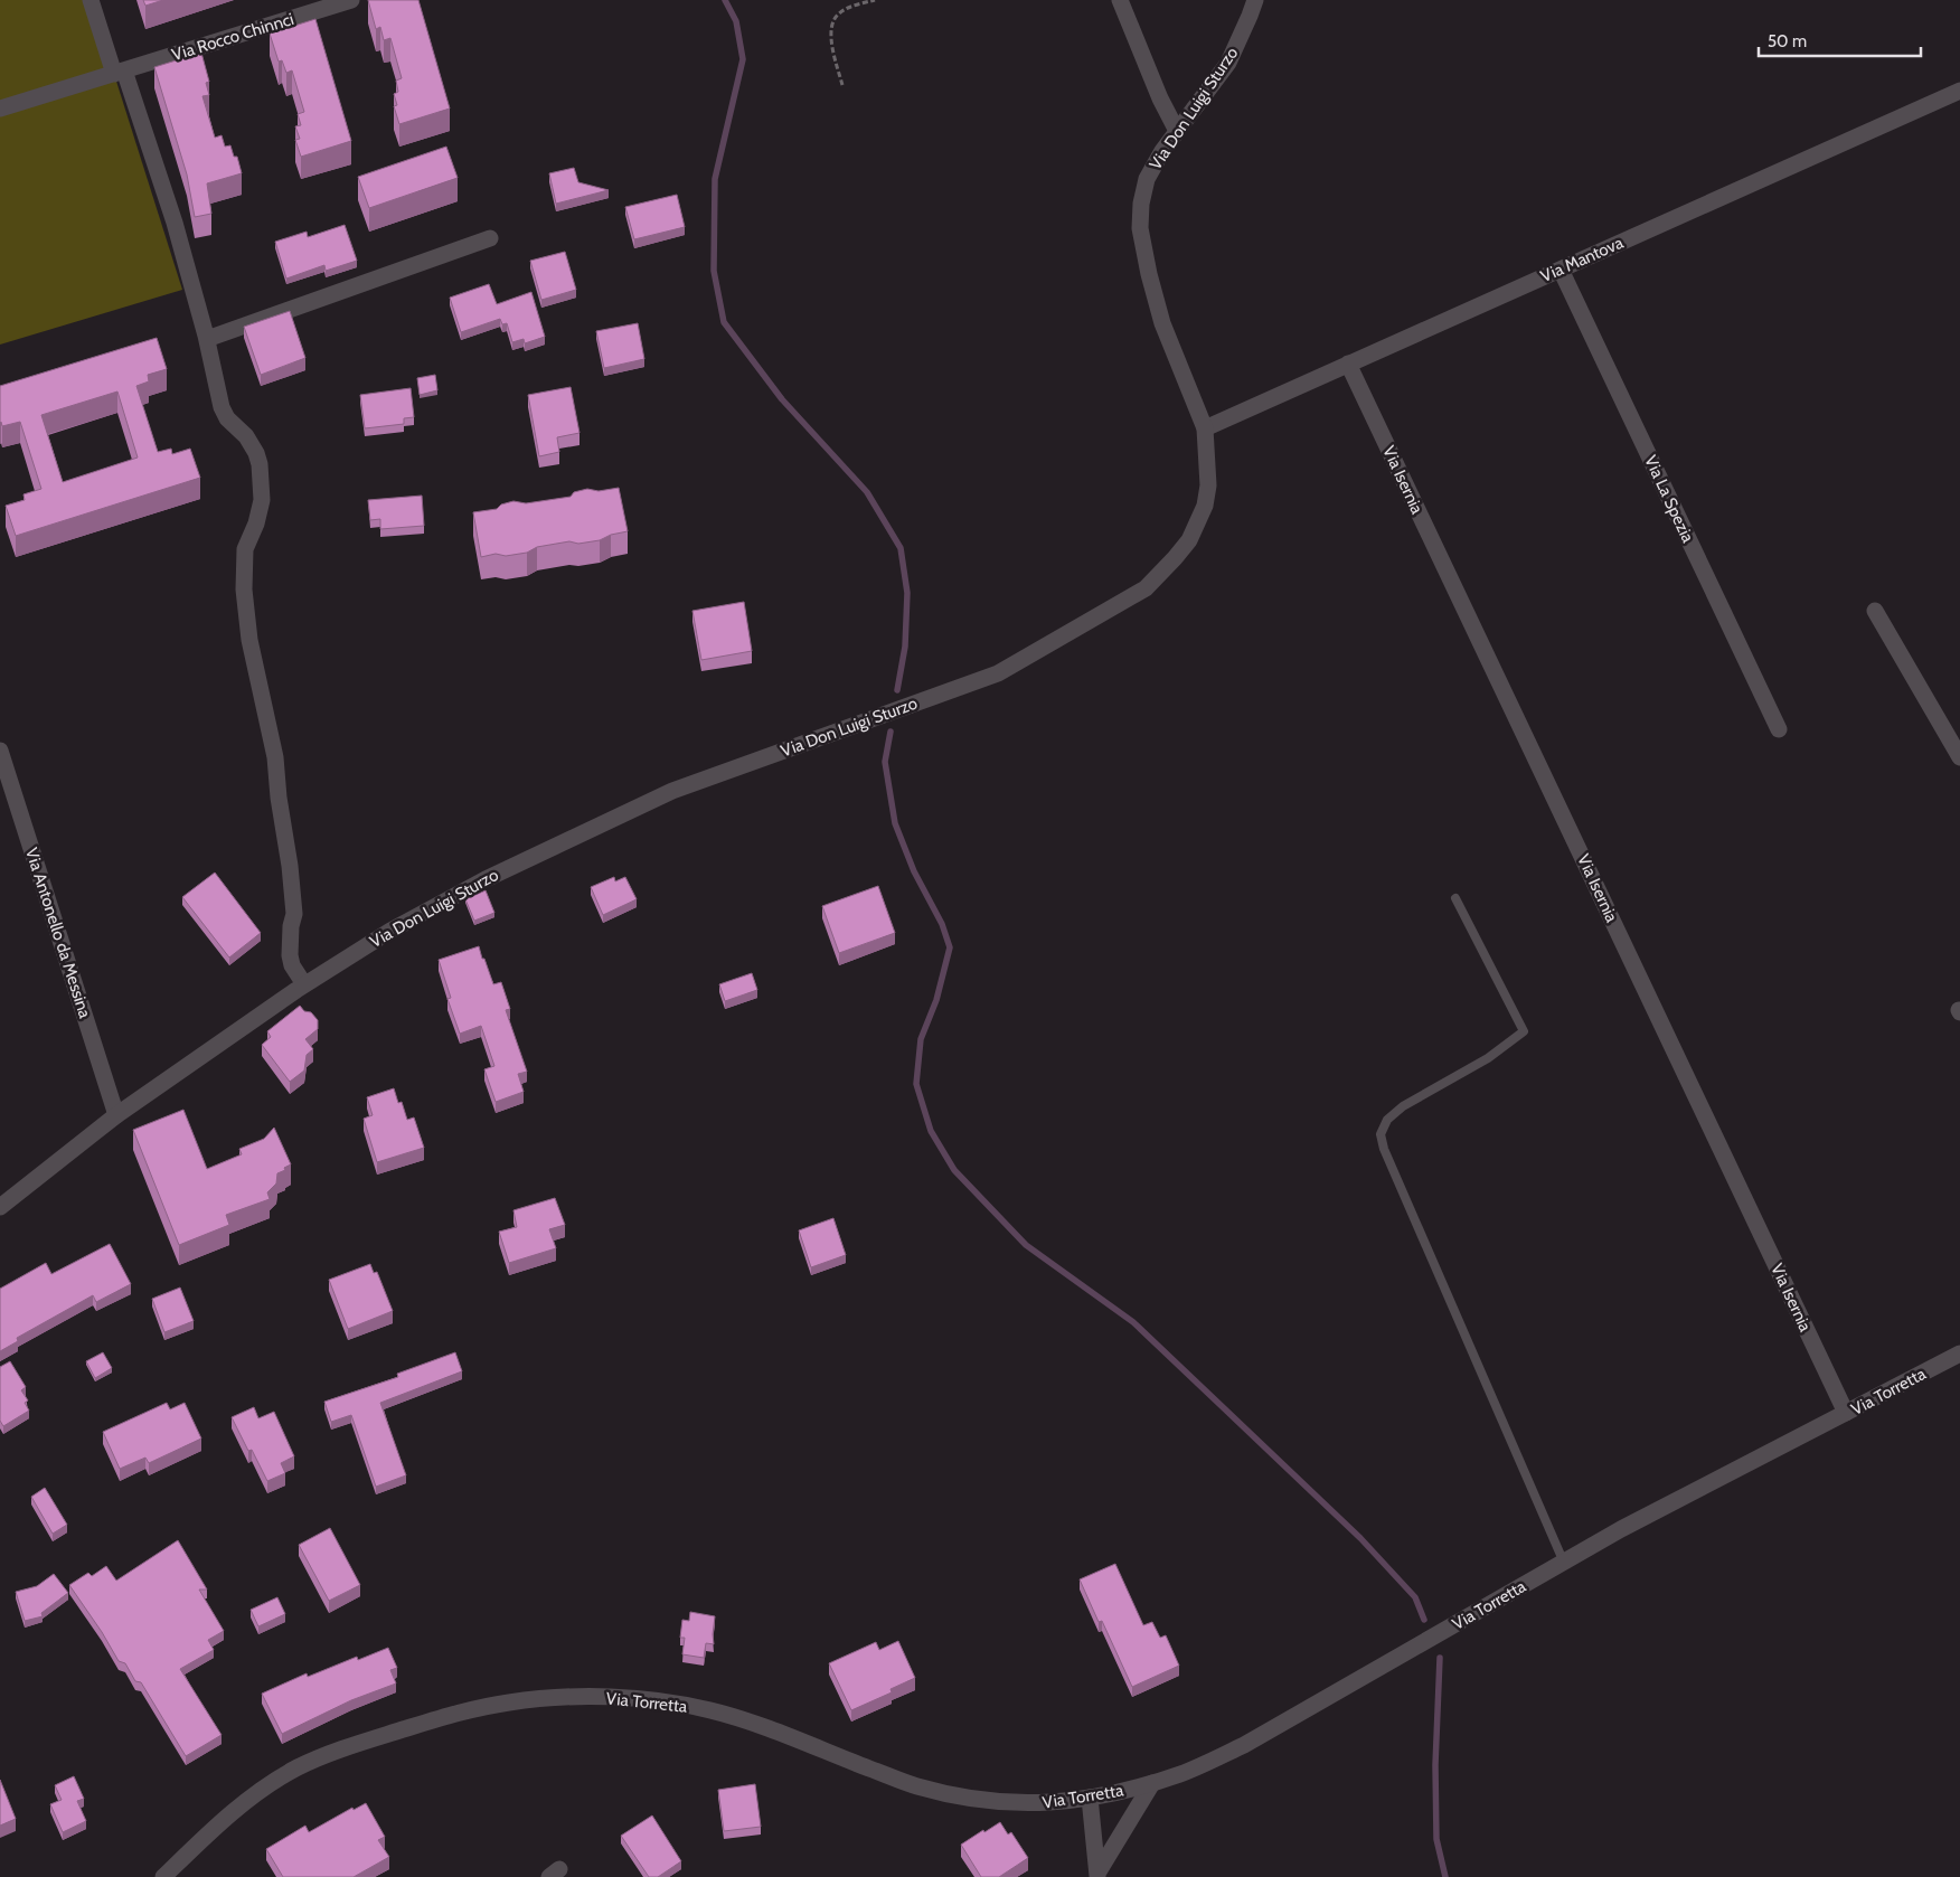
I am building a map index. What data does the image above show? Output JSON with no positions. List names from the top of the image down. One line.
{"streets":{"street":["Via Rocco Chinnci","Via Don Luigi Sturzo","Via Mantova","Via Isernia","Via La Spezia","Via Antonello da Messina","Via Torretta"]},"crossings":[["Via Don Luigi Sturzo","Via Mantova"],["Via Don Luigi Sturzo","Via Antonello da Messina"],["Via Mantova","Via Isernia"],["Via Mantova","Via La Spezia"],["Via Isernia","Via Torretta"]],"scale_bar":"50 m"}
